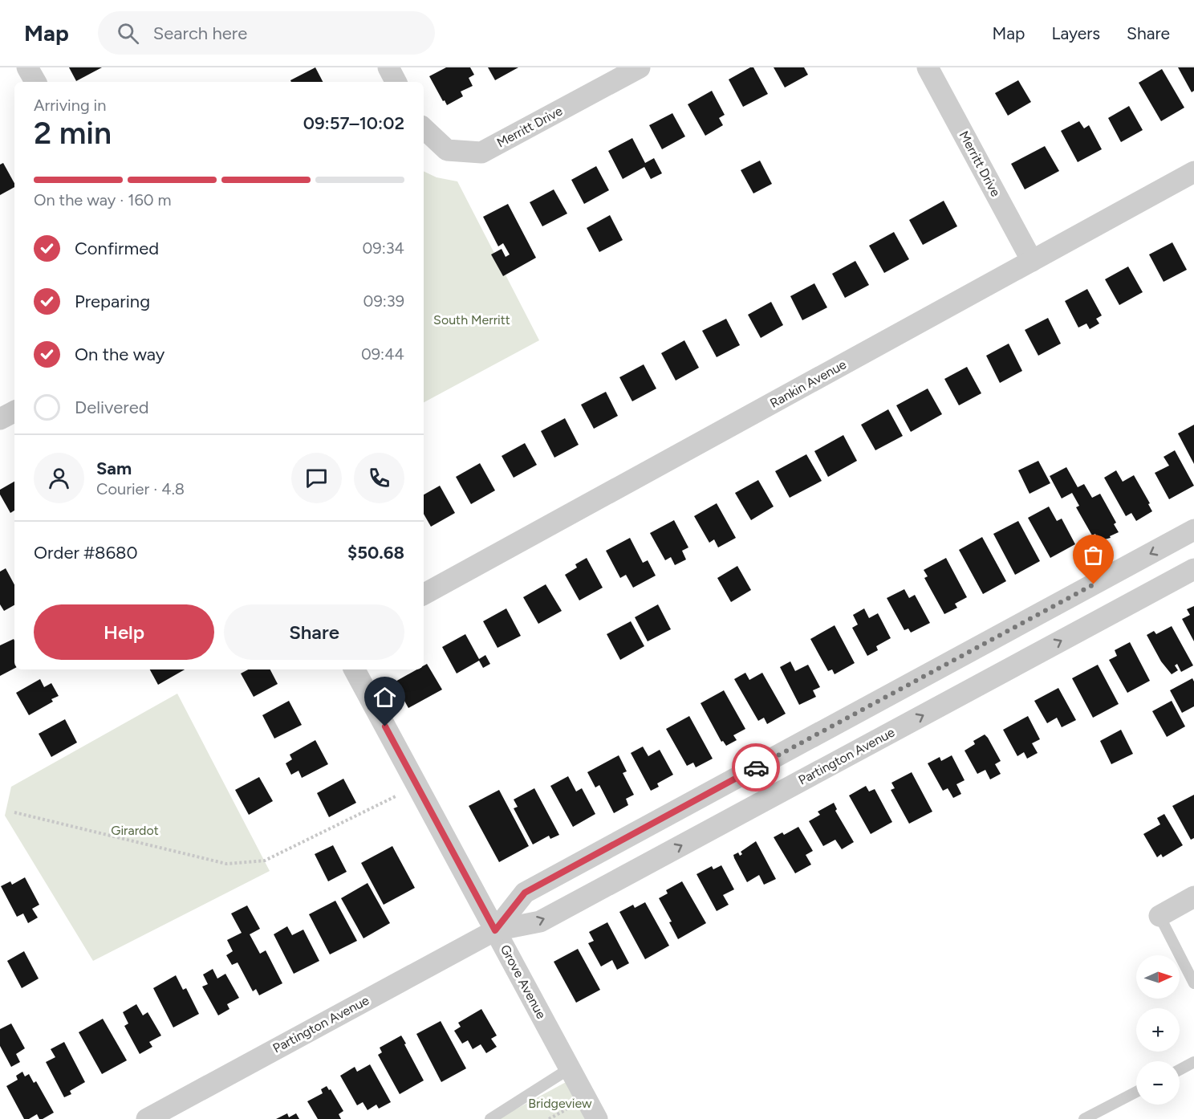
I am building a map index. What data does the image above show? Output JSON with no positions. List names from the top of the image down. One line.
{"streets":{"street":["Merritt Drive","Rankin Avenue","Partington Avenue","Grove Avenue"]},"crossings":[["Merritt Drive","Rankin Avenue"],["Partington Avenue","Grove Avenue"]],"parks":["South Merritt","Girardot","Bridgeview"],"north":"right","page":{"header":"Map","search":"Search here","nav":["Map","Layers","Share"],"heading":["2 min","Arriving in","09:57–10:02"],"panel":["Sam","Courier · 4.8","Order #8680","$50.68"],"bar":"On the way · 160 m","list":[["Confirmed","09:34"],["Preparing","09:39"],["On the way","09:44"],"Delivered"],"buttons":["Help","Share"],"map_buttons":["+","−"]}}
